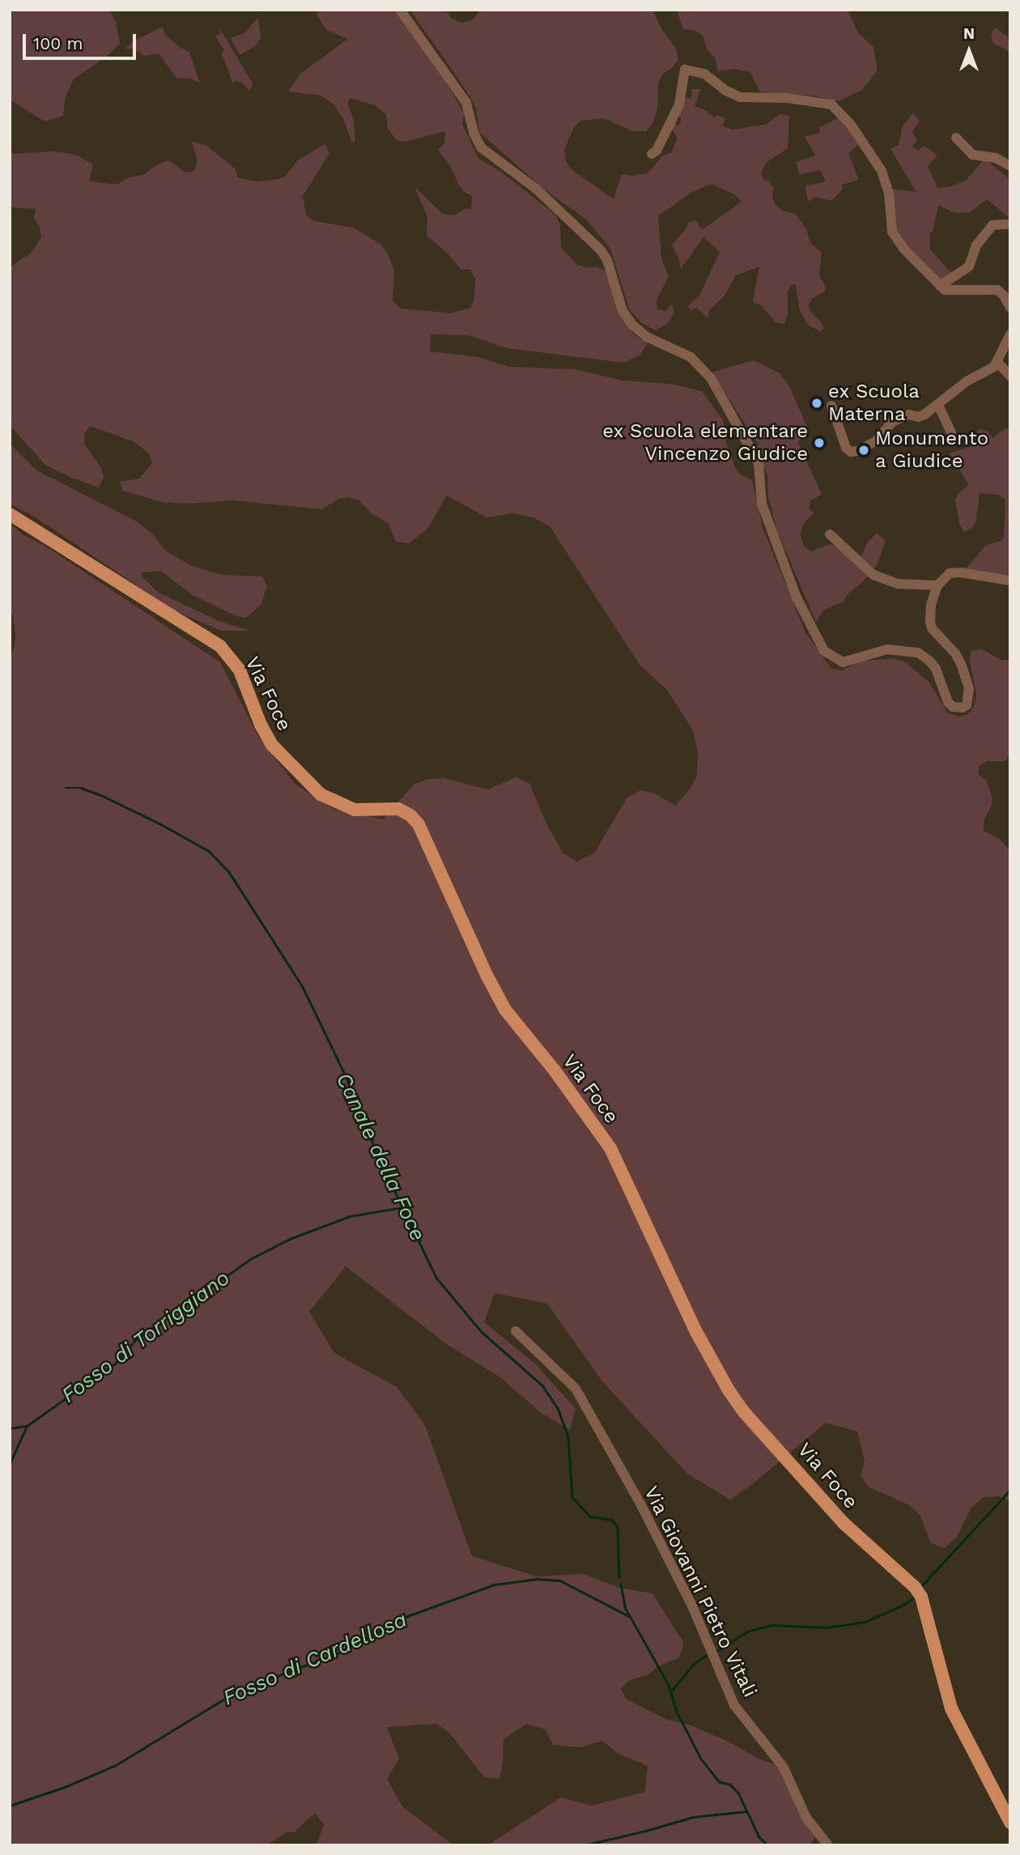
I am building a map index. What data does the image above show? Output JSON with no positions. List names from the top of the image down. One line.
{"streets":{"main road":["Via Foce"],"street":["Via Giovanni Pietro Vitali"]},"water":["Canale della Foce","Fosso di Torriggiano","Fosso di Cardellosa"],"places":["ex Scuola Materna","ex Scuola elementare Vincenzo Giudice","Monumento a Giudice"],"scale_bar":"100 m","north":"top"}
